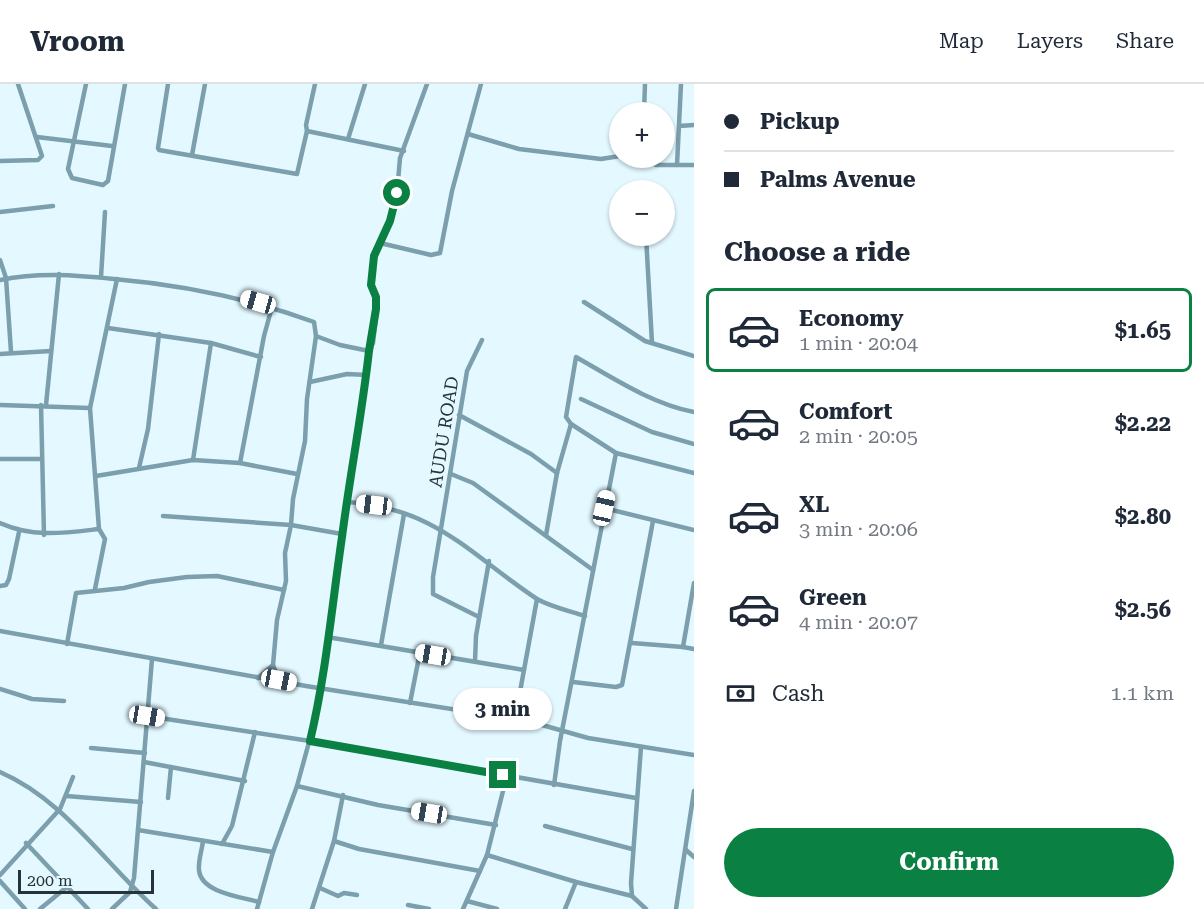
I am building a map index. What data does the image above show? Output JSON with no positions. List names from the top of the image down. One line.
{"streets":{"street":["AUDU ROAD"]},"scale_bar":"200 m","page":{"header":"Vroom","nav":["Map","Layers","Share"],"banner":["Pickup","Palms Avenue"],"map_buttons":["+","−"],"heading":"Choose a ride","list":[{"name":"Economy","note":"1 min · 20:04","value":"$1.65"},{"name":"Comfort","note":"2 min · 20:05","value":"$2.22"},{"name":"XL","note":"3 min · 20:06","value":"$2.80"},{"name":"Green","note":"4 min · 20:07","value":"$2.56"}],"pay":["Cash","1.1 km"],"bubble":"3 min","buttons":"Confirm","scale":"200 m"}}
